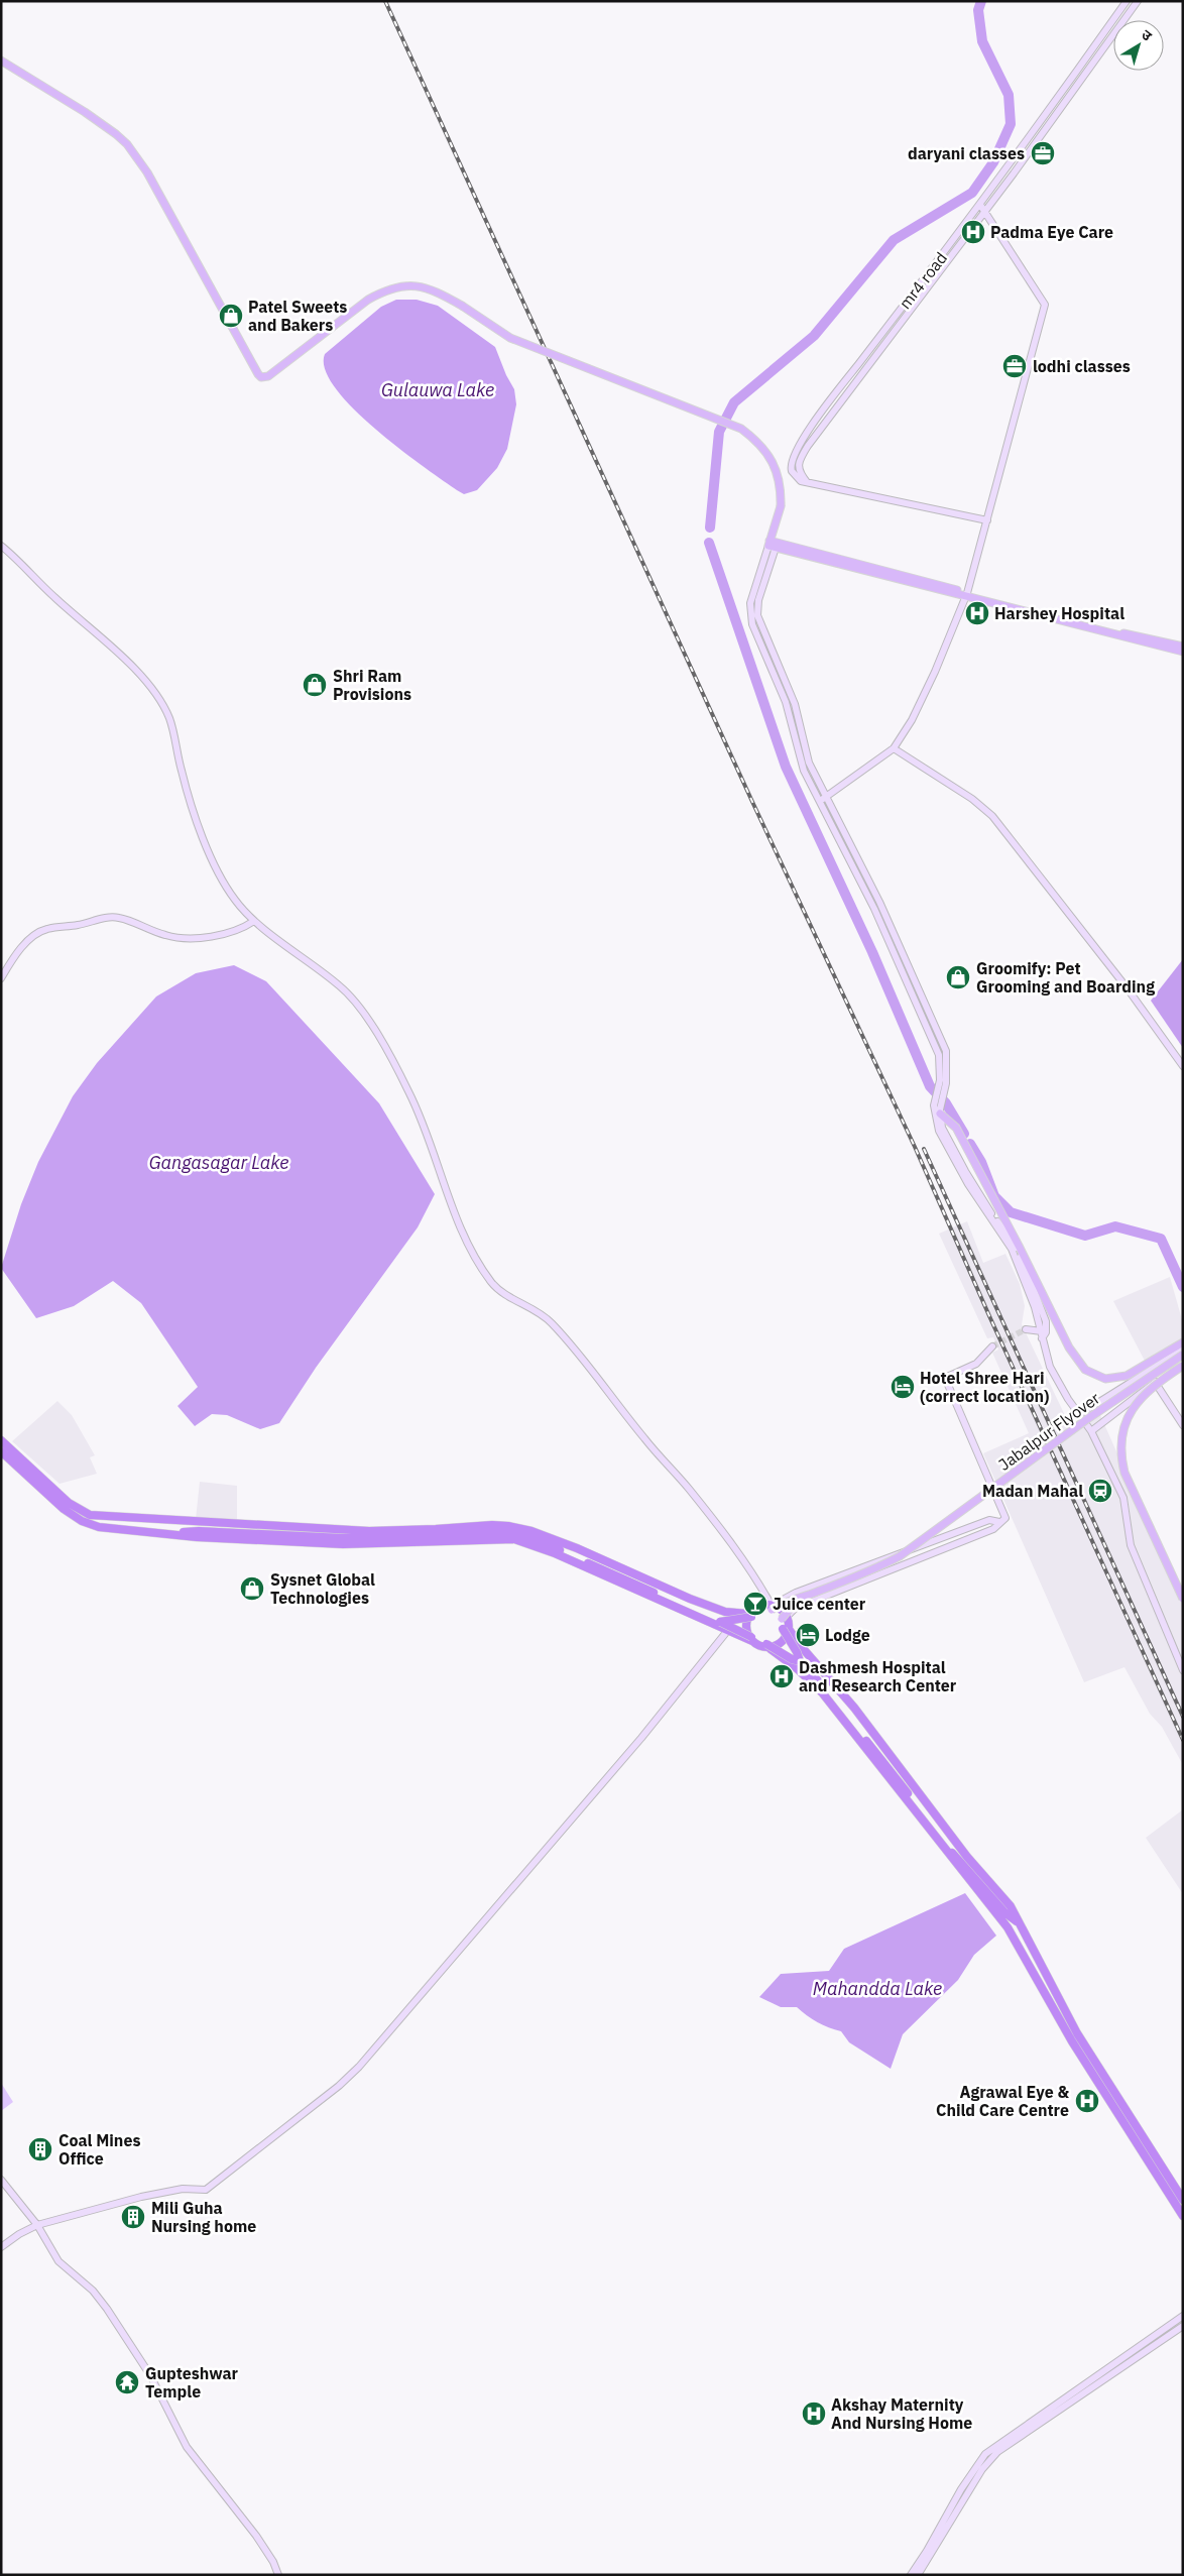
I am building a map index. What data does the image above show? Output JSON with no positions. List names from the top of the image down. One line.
{"streets":{"main road":["Jabalpur Flyover"],"street":["mr4 road"]},"water":["Gulauwa Lake","Gangasagar Lake","Mahandda Lake"],"places":{"office":["daryani classes","lodhi classes"],"hospital":["Padma Eye Care","Harshey Hospital","Dashmesh Hospital and Research Center","Agrawal Eye & Child Care Centre","Akshay Maternity And Nursing Home"],"shop":["Patel Sweets and Bakers","Shri Ram Provisions","Groomify: Pet Grooming and Boarding","Sysnet Global Technologies"],"hotel":["Hotel Shree Hari (correct location)","Lodge"],"station":["Madan Mahal"],"bar":["Juice center"],"building":["Coal Mines Office","Mili Guha Nursing home"],"temple":["Gupteshwar Temple"]},"north":"top right"}
